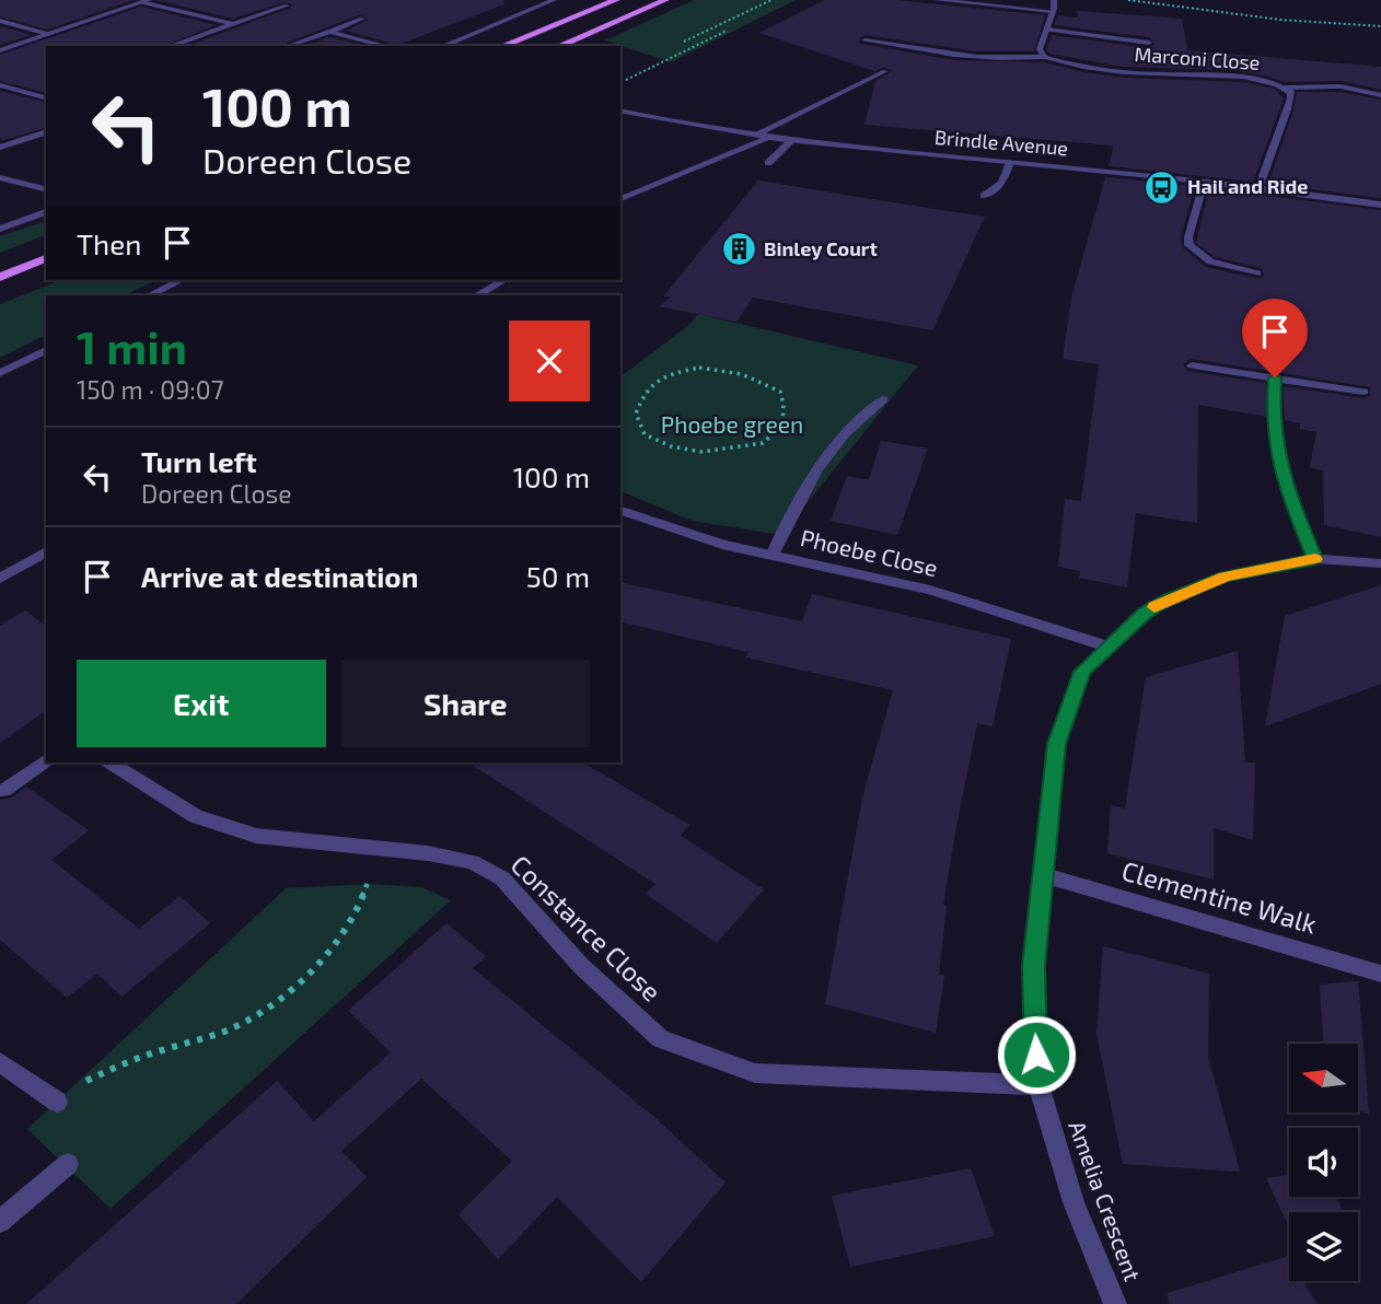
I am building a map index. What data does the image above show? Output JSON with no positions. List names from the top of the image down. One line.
{"streets":{"street":["Marconi Close","Brindle Avenue","Phoebe Close","Clementine Walk","Constance Close","Amelia Crescent"]},"crossings":[["Marconi Close","Brindle Avenue"],["Phoebe Close","Amelia Crescent"],["Clementine Walk","Amelia Crescent"],["Constance Close","Amelia Crescent"]],"parks":["Phoebe green"],"places":{"bus stop":["Hail and Ride"],"building":["Binley Court"]},"north":"left","page":{"turn":["100 m","Doreen Close"],"then":"Then","heading":["1 min","150 m · 09:07"],"list":[{"name":"Turn left","note":"Doreen Close","value":"100 m"},{"name":"Arrive at destination","value":"50 m"}],"buttons":["Exit","Share"]}}
